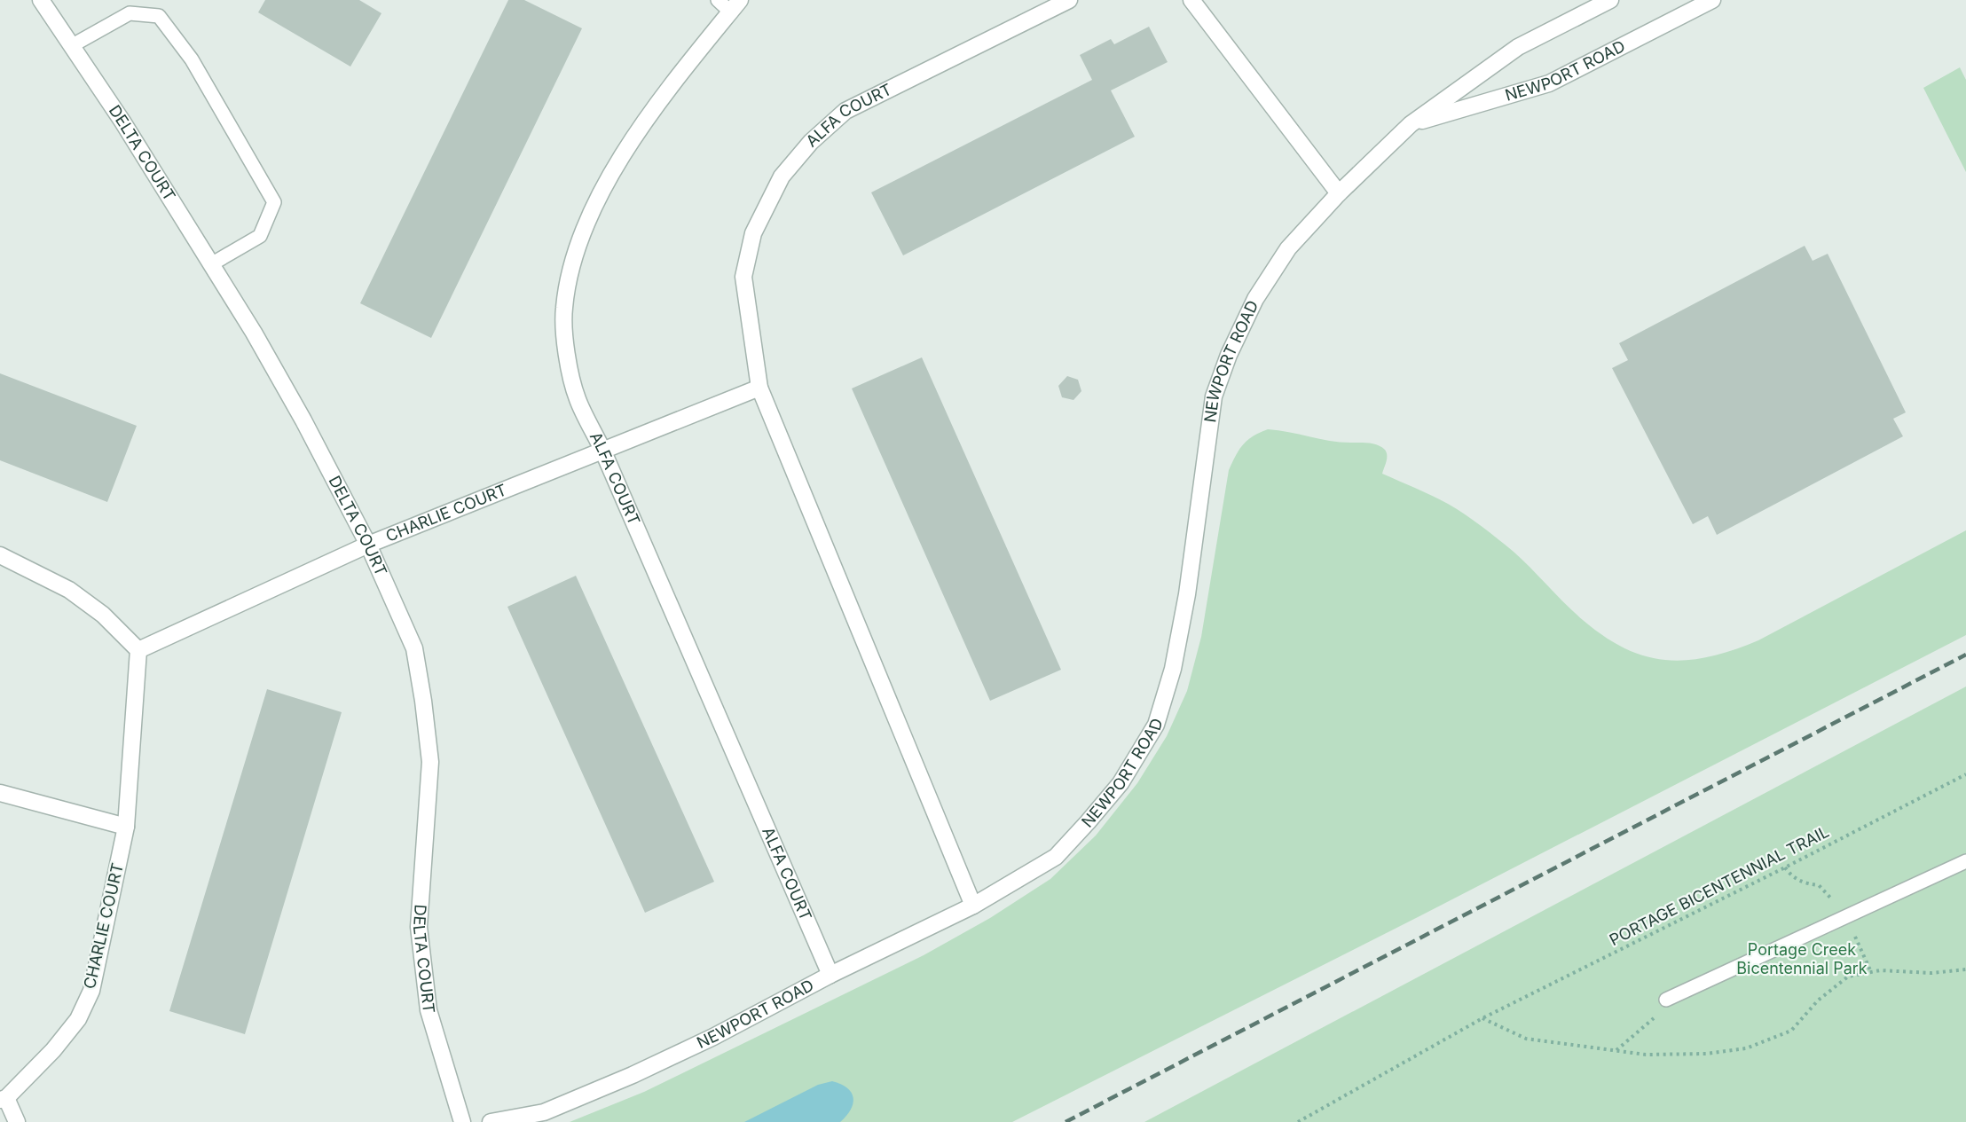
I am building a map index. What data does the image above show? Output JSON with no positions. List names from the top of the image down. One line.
{"streets":{"street":["NEWPORT ROAD","ALFA COURT","DELTA COURT","CHARLIE COURT"],"path":["PORTAGE BICENTENNIAL TRAIL"]},"crossings":[["NEWPORT ROAD","ALFA COURT"],["ALFA COURT","CHARLIE COURT"],["DELTA COURT","CHARLIE COURT"]],"parks":["Portage Creek Bicentennial Park"]}
